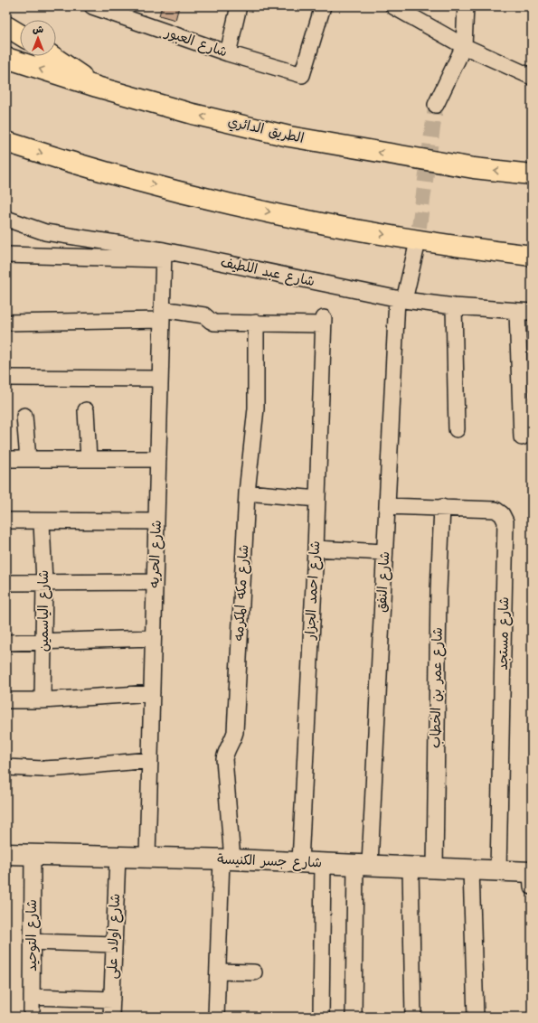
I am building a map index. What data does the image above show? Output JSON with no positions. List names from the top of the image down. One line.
{"streets":{"highway":["الطريق الدائري"],"main road":["شارع جسر الكنيسة"],"street":["شارع العبور","شارع عبد اللطيف","شارع الحريه","شارع النفق","شارع احمد الجزار","شارع مكه المكرمه","شارع الياسمين","شارع مستجد","شارع عمر بن الخطاب","شارع التوحيد","شارع اولاد على"]},"crossings":[["شارع عبد اللطيف","شارع الحريه"],["شارع عبد اللطيف","شارع النفق"],["شارع الحريه","شارع جسر الكنيسة"],["شارع النفق","شارع مستجد"],["شارع النفق","شارع جسر الكنيسة"],["شارع احمد الجزار","شارع مكه المكرمه"],["شارع احمد الجزار","شارع جسر الكنيسة"],["شارع مكه المكرمه","شارع جسر الكنيسة"],["شارع مستجد","شارع عمر بن الخطاب"],["شارع مستجد","شارع جسر الكنيسة"],["شارع عمر بن الخطاب","شارع جسر الكنيسة"],["شارع جسر الكنيسة","شارع التوحيد"],["شارع جسر الكنيسة","شارع اولاد على"]],"north":"top"}
